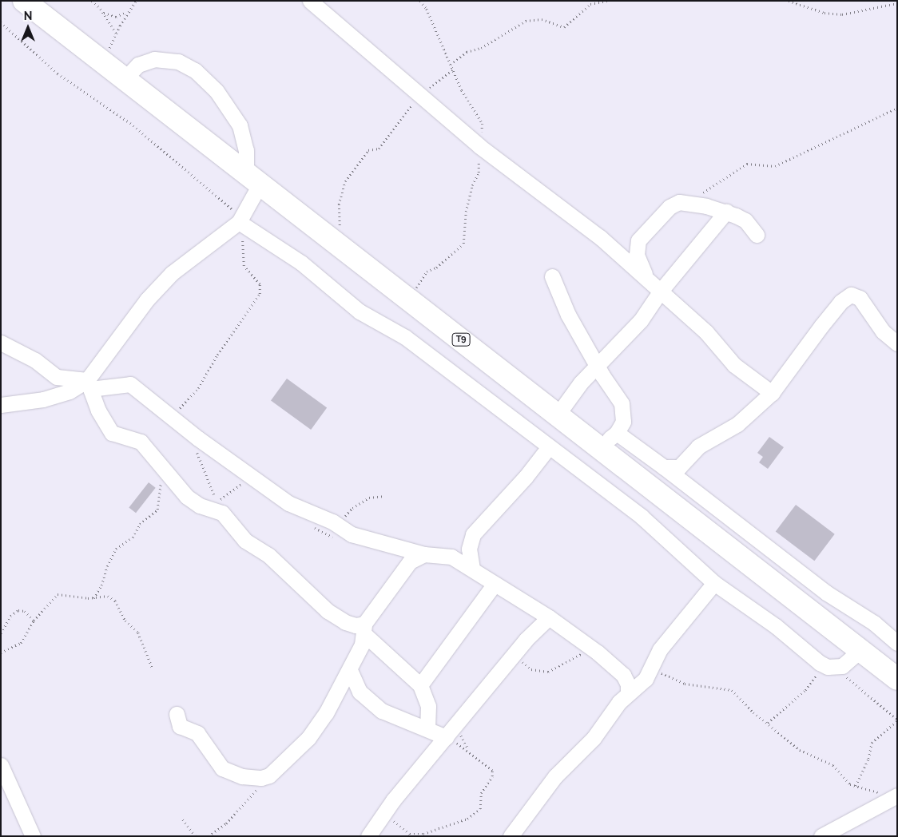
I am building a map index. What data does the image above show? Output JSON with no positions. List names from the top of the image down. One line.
{"streets":{"highway":["T9"]},"north":"top"}
